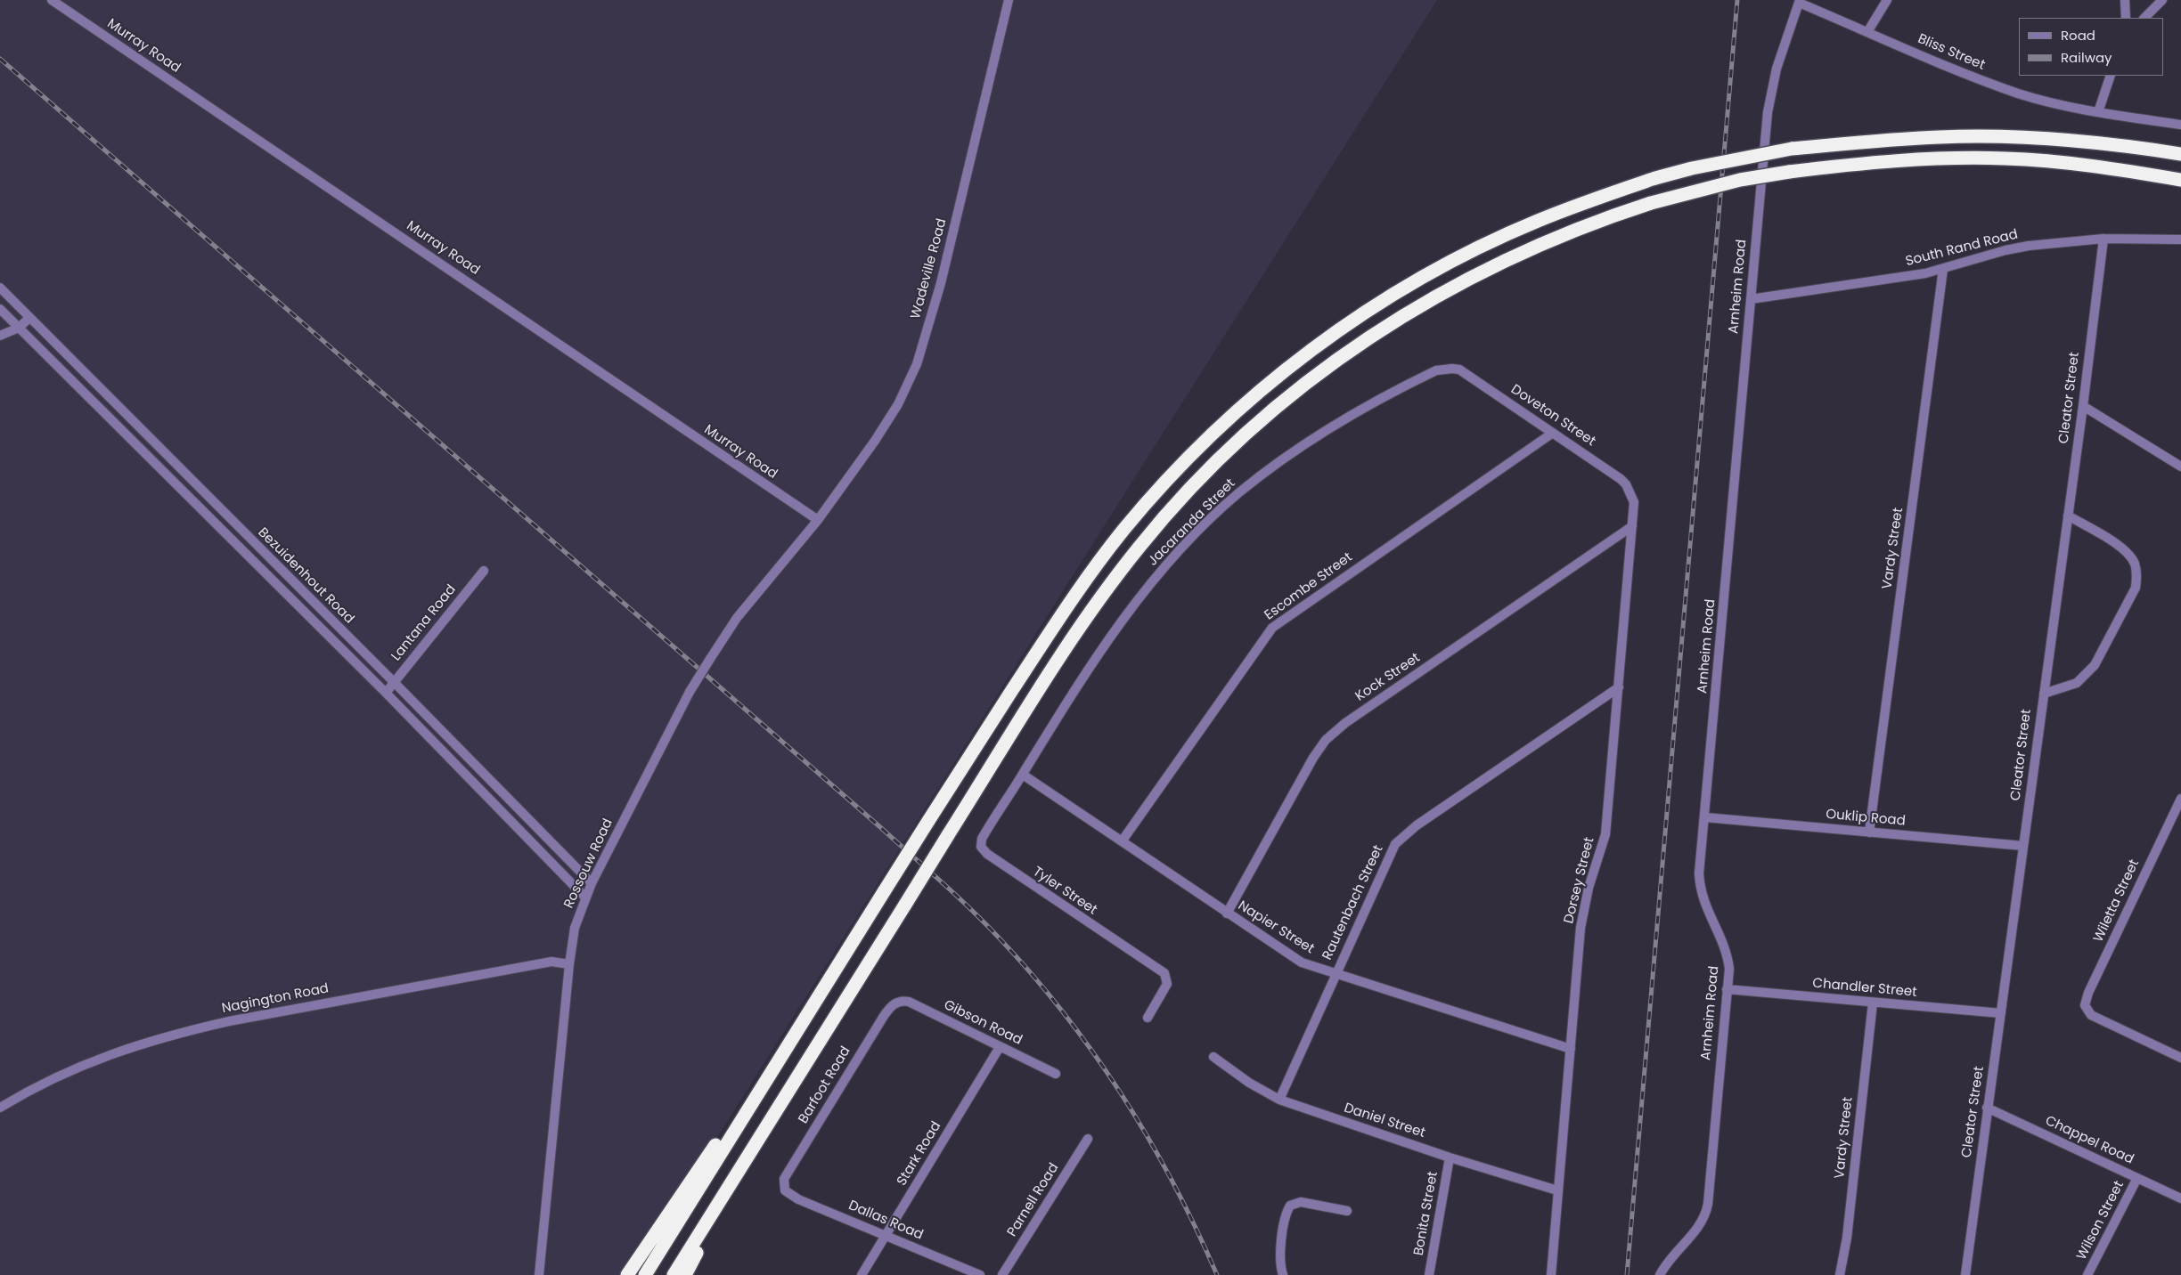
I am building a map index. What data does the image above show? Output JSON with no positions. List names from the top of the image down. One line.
{"streets":{"street":["Murray Road","Bliss Street","South Rand Road","Wadeville Road","Arnheim Road","Cleator Street","Doveton Street","Jacaranda Street","Vardy Street","Bezuidenhout Road","Escombe Street","Lantana Road","Kock Street","Ouklip Road","Rossouw Road","Dorsey Street","Tyler Street","Wiletta Street","Rautenbach Street","Napier Street","Chandler Street","Nagington Road","Gibson Road","Barfoot Road","Daniel Street","Chappel Road","Stark Road","Parnell Road","Bonita Street","Dallas Road","Wilson Street"]},"crossings":[["Murray Road","Wadeville Road"],["Murray Road","Rossouw Road"],["Bliss Street","Arnheim Road"],["South Rand Road","Arnheim Road"],["South Rand Road","Cleator Street"],["South Rand Road","Vardy Street"],["Wadeville Road","Rossouw Road"],["Arnheim Road","Ouklip Road"],["Arnheim Road","Chandler Street"],["Cleator Street","Ouklip Road"],["Cleator Street","Chandler Street"],["Cleator Street","Chappel Road"],["Doveton Street","Jacaranda Street"],["Doveton Street","Escombe Street"],["Doveton Street","Dorsey Street"],["Jacaranda Street","Tyler Street"],["Jacaranda Street","Napier Street"],["Vardy Street","Ouklip Road"],["Vardy Street","Chandler Street"],["Bezuidenhout Road","Lantana Road"],["Bezuidenhout Road","Rossouw Road"],["Escombe Street","Napier Street"],["Kock Street","Dorsey Street"],["Kock Street","Napier Street"],["Rossouw Road","Nagington Road"],["Dorsey Street","Rautenbach Street"],["Dorsey Street","Napier Street"],["Dorsey Street","Daniel Street"],["Tyler Street","Napier Street"],["Rautenbach Street","Napier Street"],["Rautenbach Street","Daniel Street"],["Gibson Road","Barfoot Road"],["Gibson Road","Stark Road"],["Barfoot Road","Dallas Road"],["Daniel Street","Bonita Street"],["Chappel Road","Wilson Street"],["Stark Road","Dallas Road"]],"legend":["Road","Railway"]}
